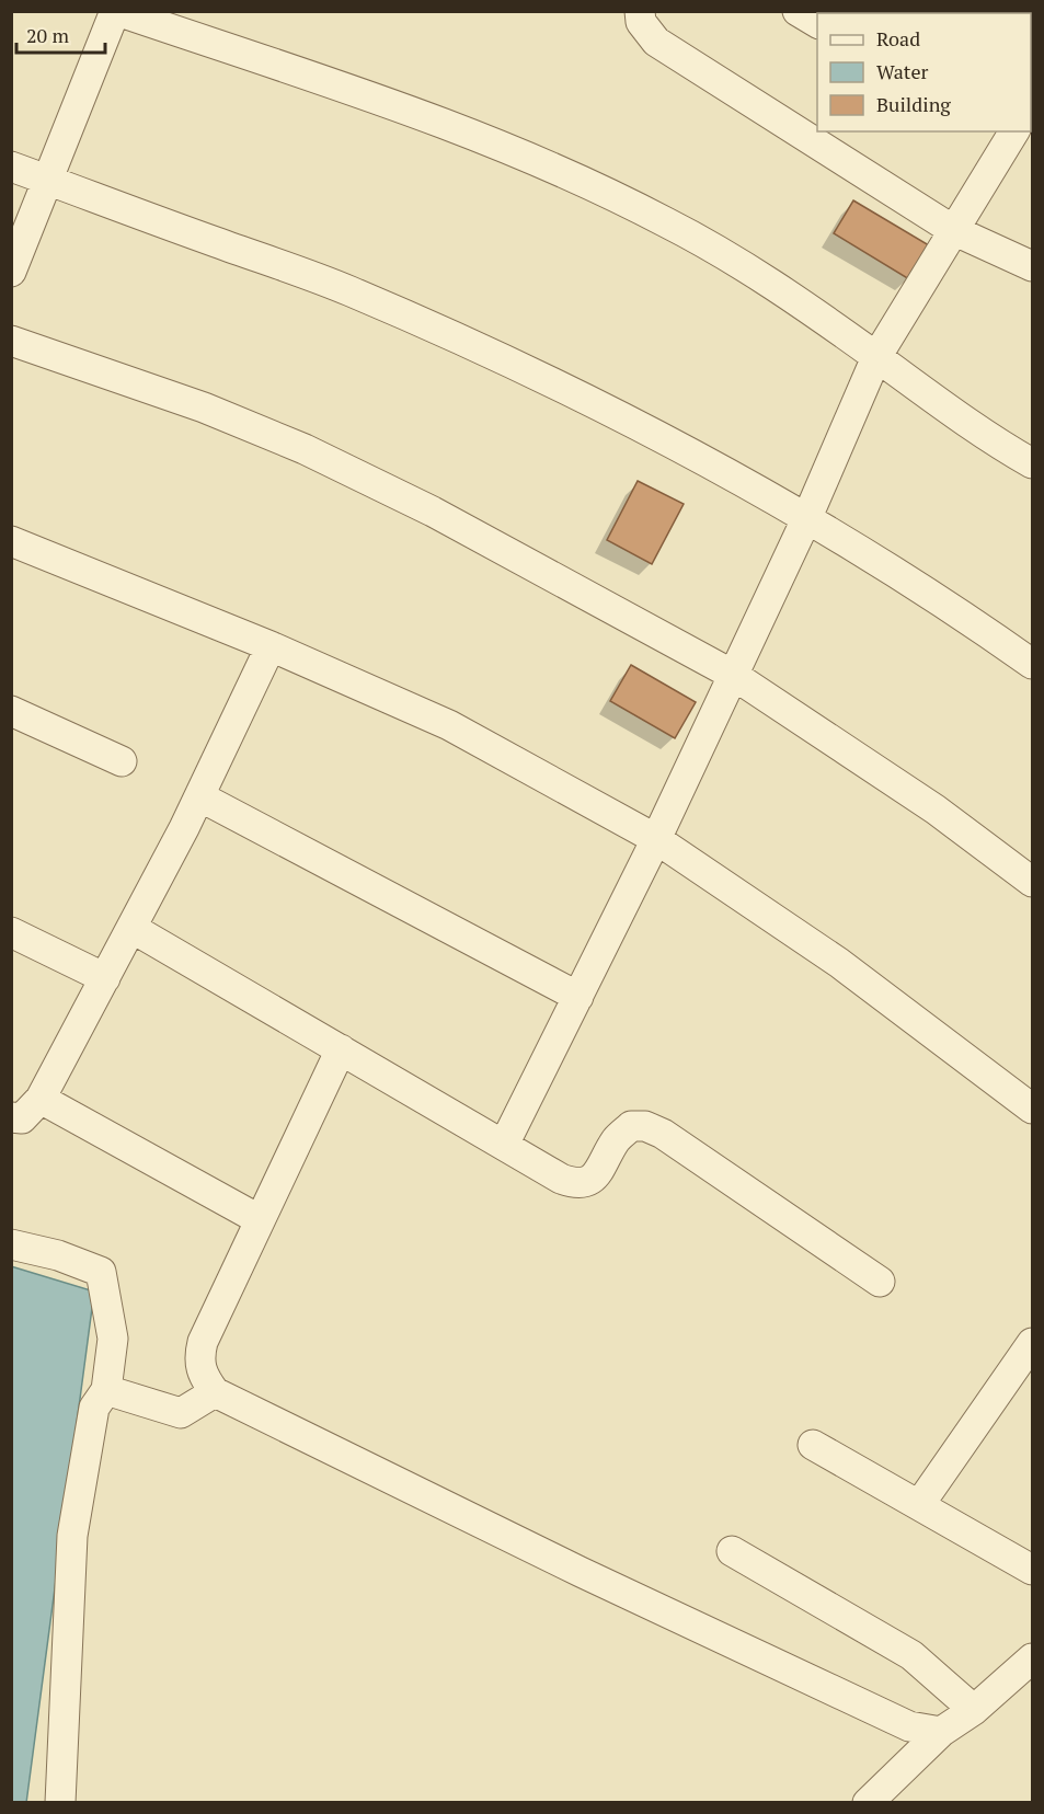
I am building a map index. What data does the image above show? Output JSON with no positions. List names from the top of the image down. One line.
{"legend":["Road","Water","Building"],"scale_bar":"20 m"}
